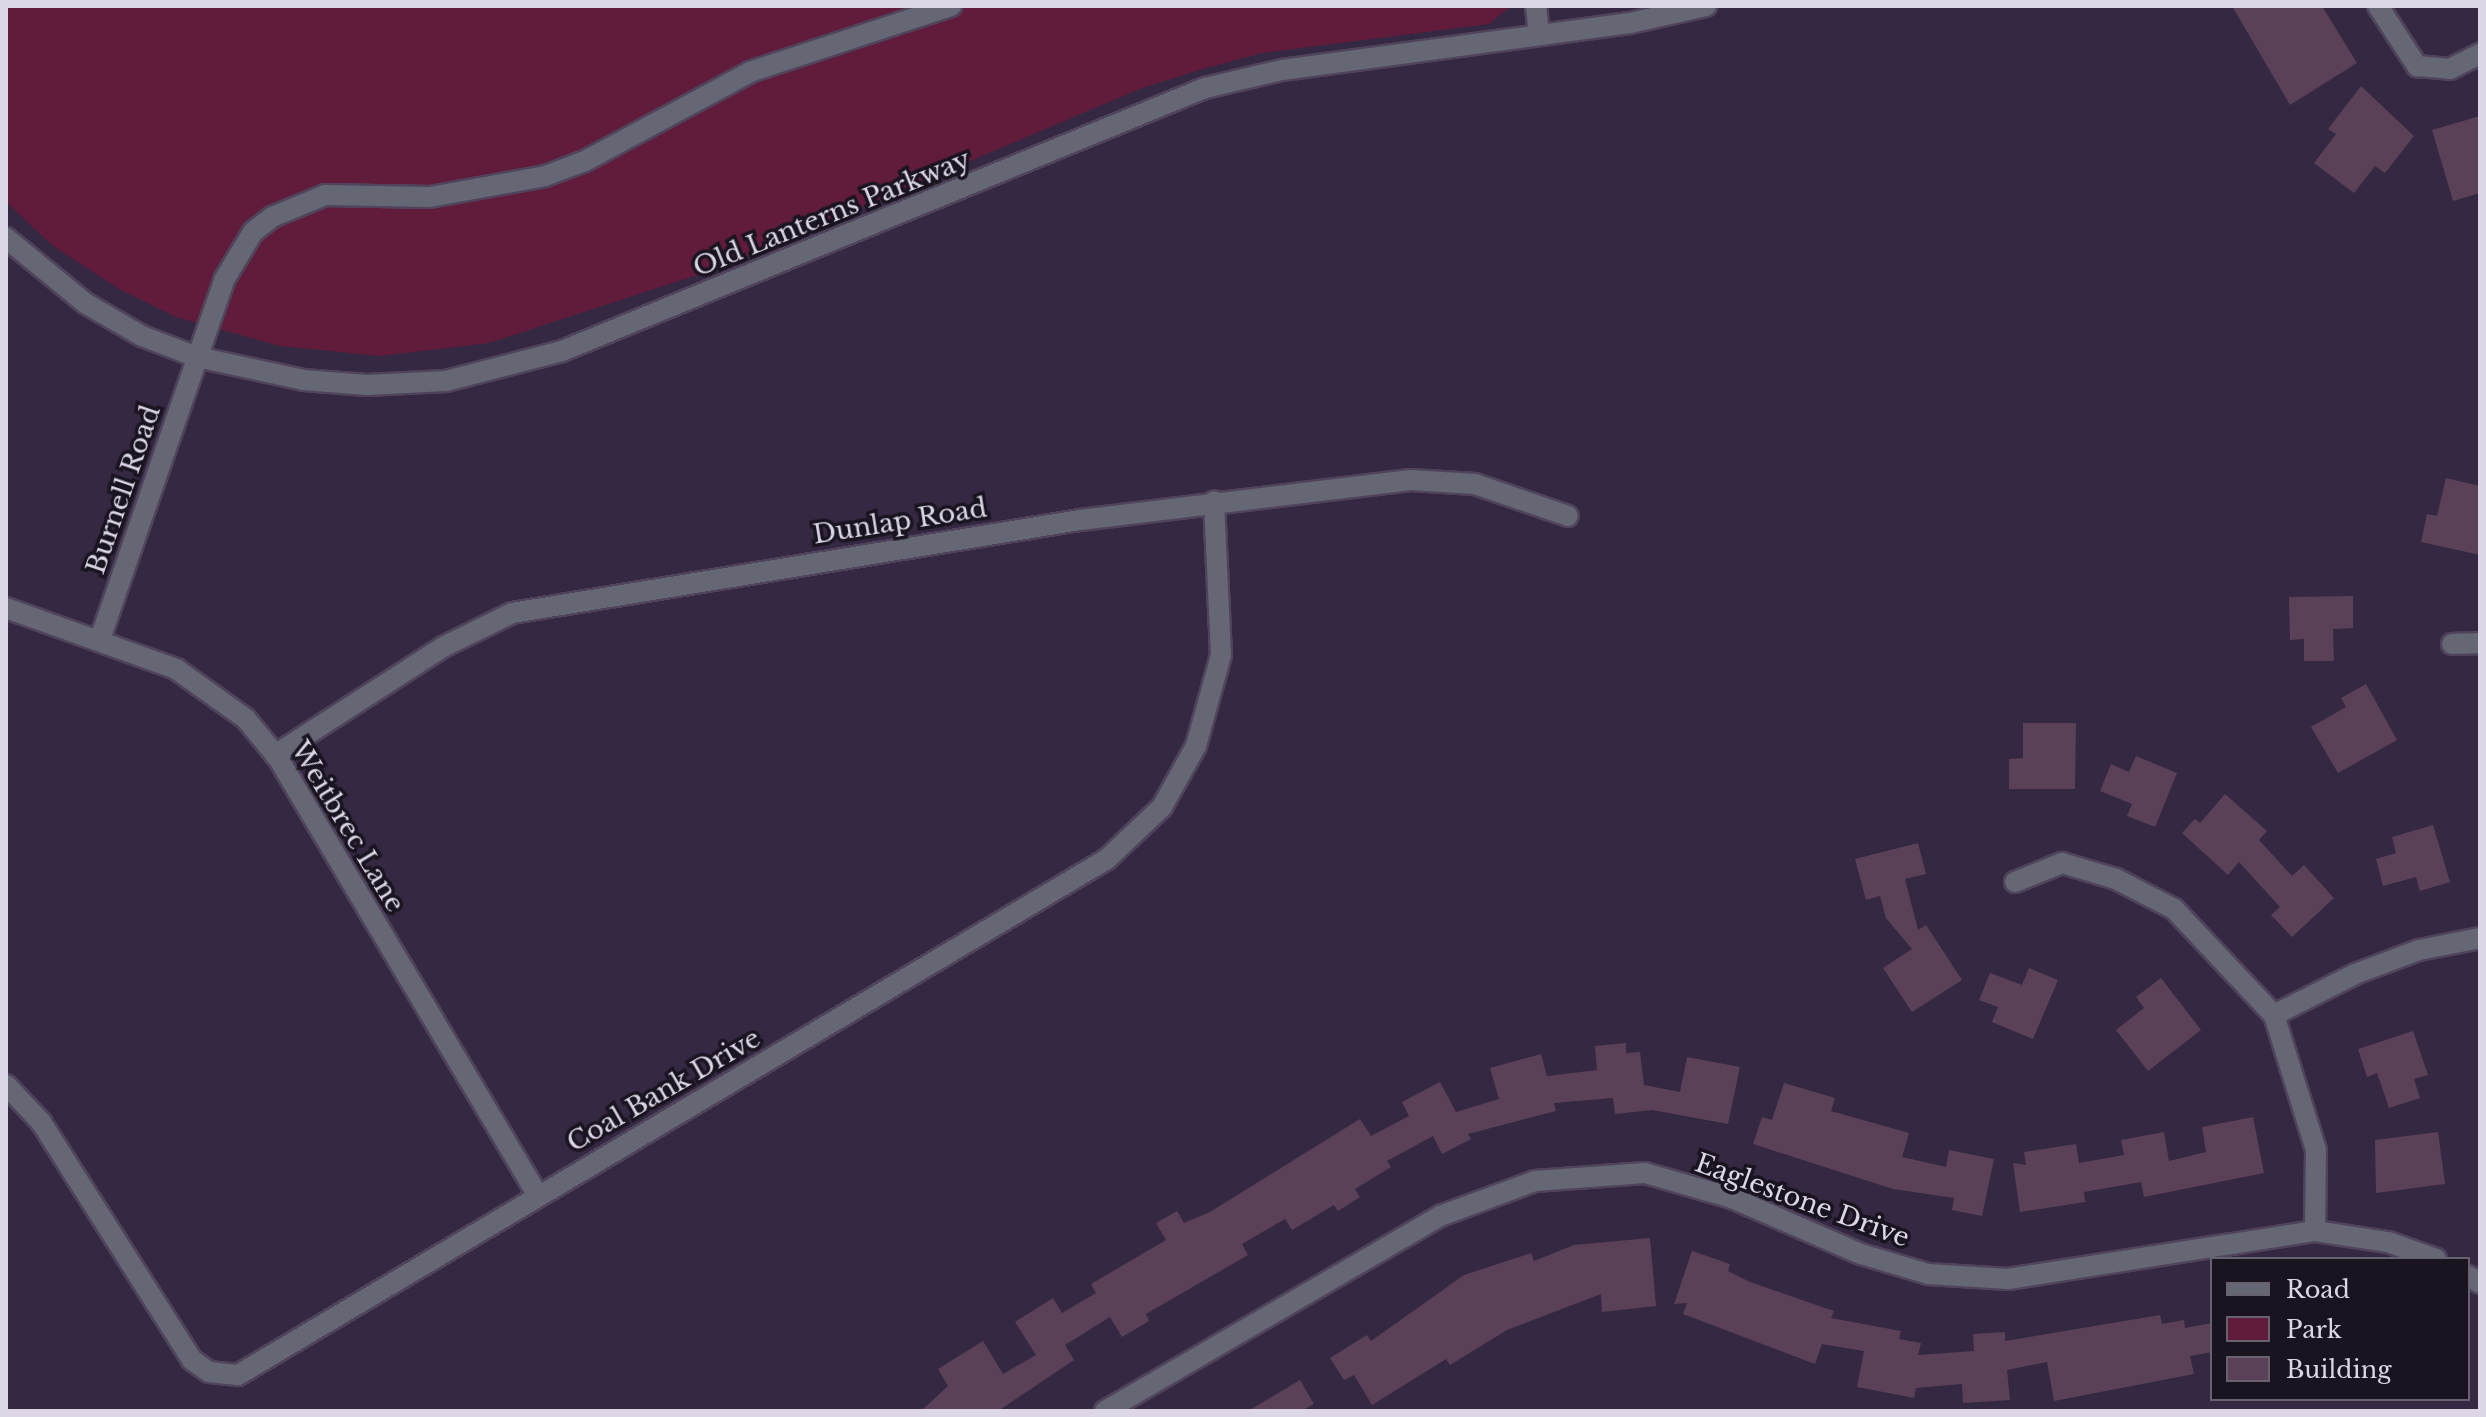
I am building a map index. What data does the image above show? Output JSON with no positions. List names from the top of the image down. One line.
{"streets":{"street":["Old Lanterns Parkway","Burnell Road","Dunlap Road","Weitbrec Lane","Coal Bank Drive","Eaglestone Drive"]},"crossings":[["Old Lanterns Parkway","Burnell Road"],["Burnell Road","Weitbrec Lane"],["Dunlap Road","Weitbrec Lane"],["Dunlap Road","Coal Bank Drive"],["Weitbrec Lane","Coal Bank Drive"]],"legend":["Road","Park","Building"]}
